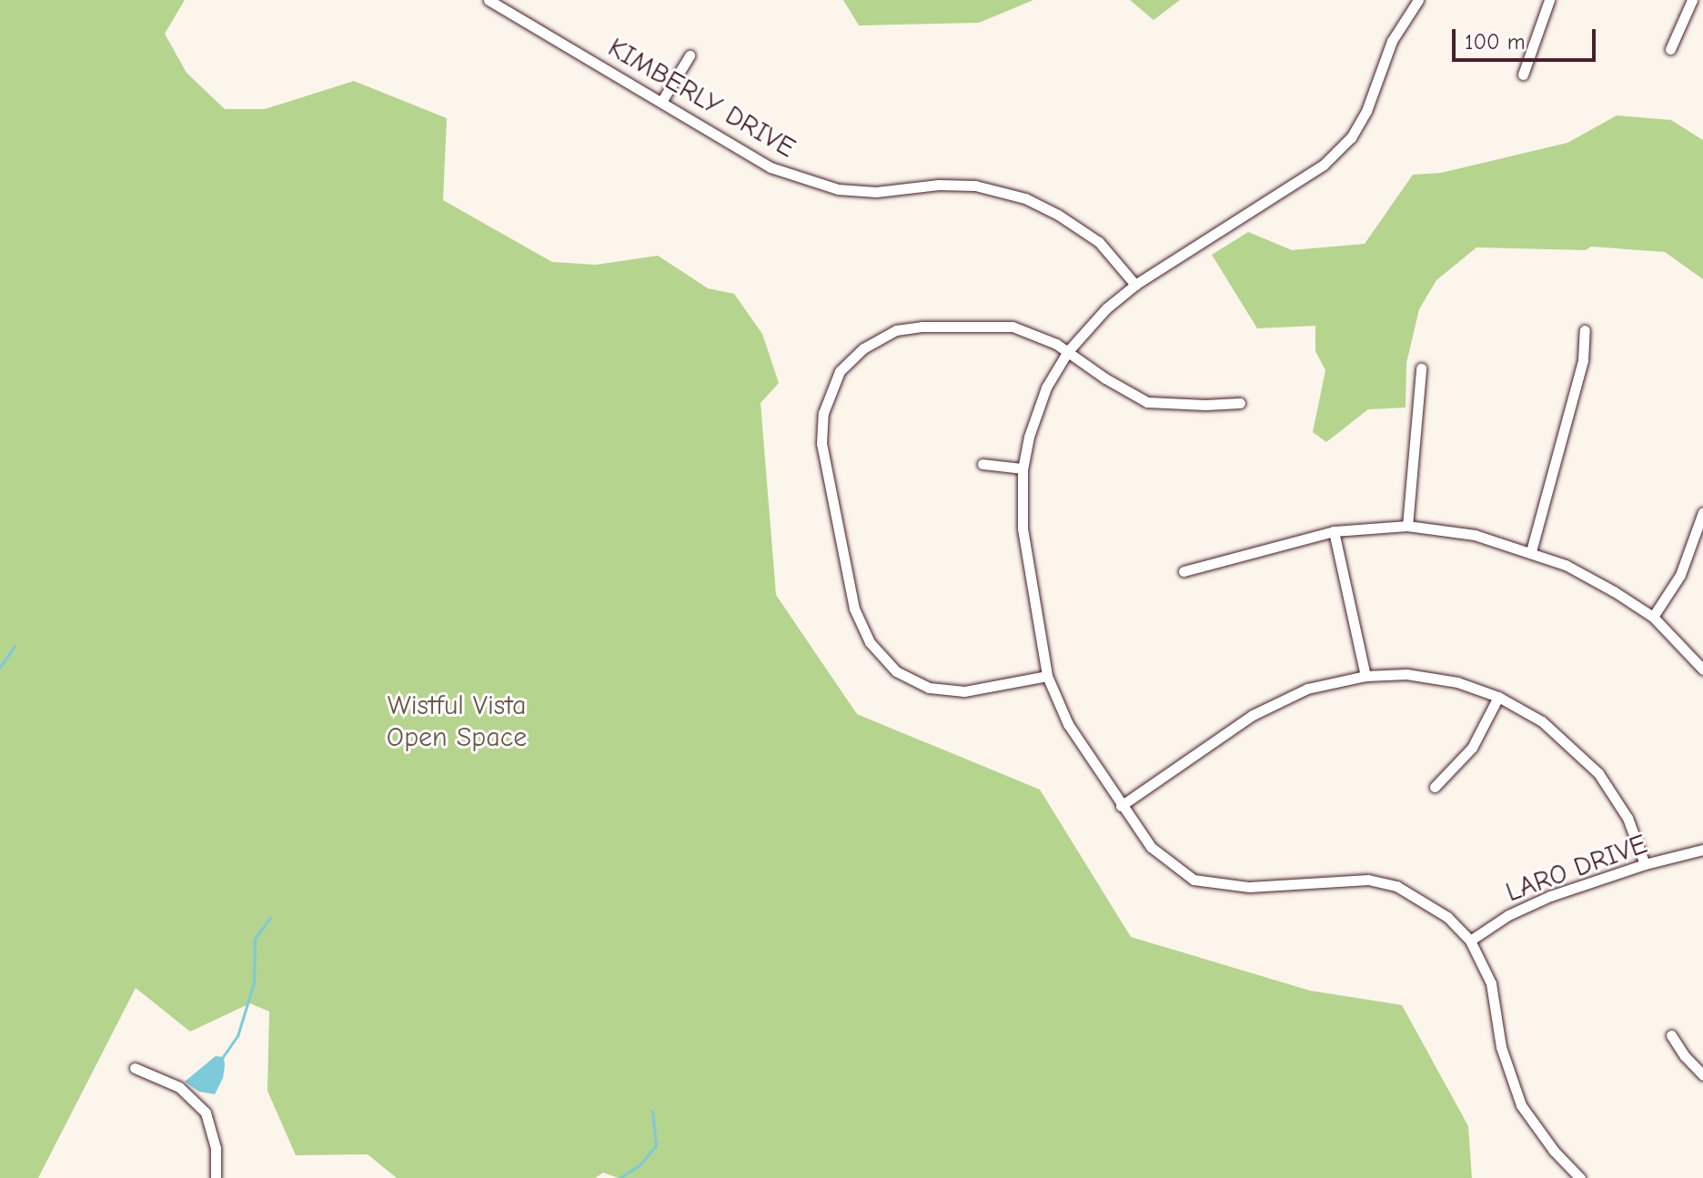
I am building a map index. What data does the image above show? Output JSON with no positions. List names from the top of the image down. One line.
{"streets":{"street":["KIMBERLY DRIVE","LARO DRIVE"]},"parks":["Wistful Vista Open Space"],"scale_bar":"100 m"}
